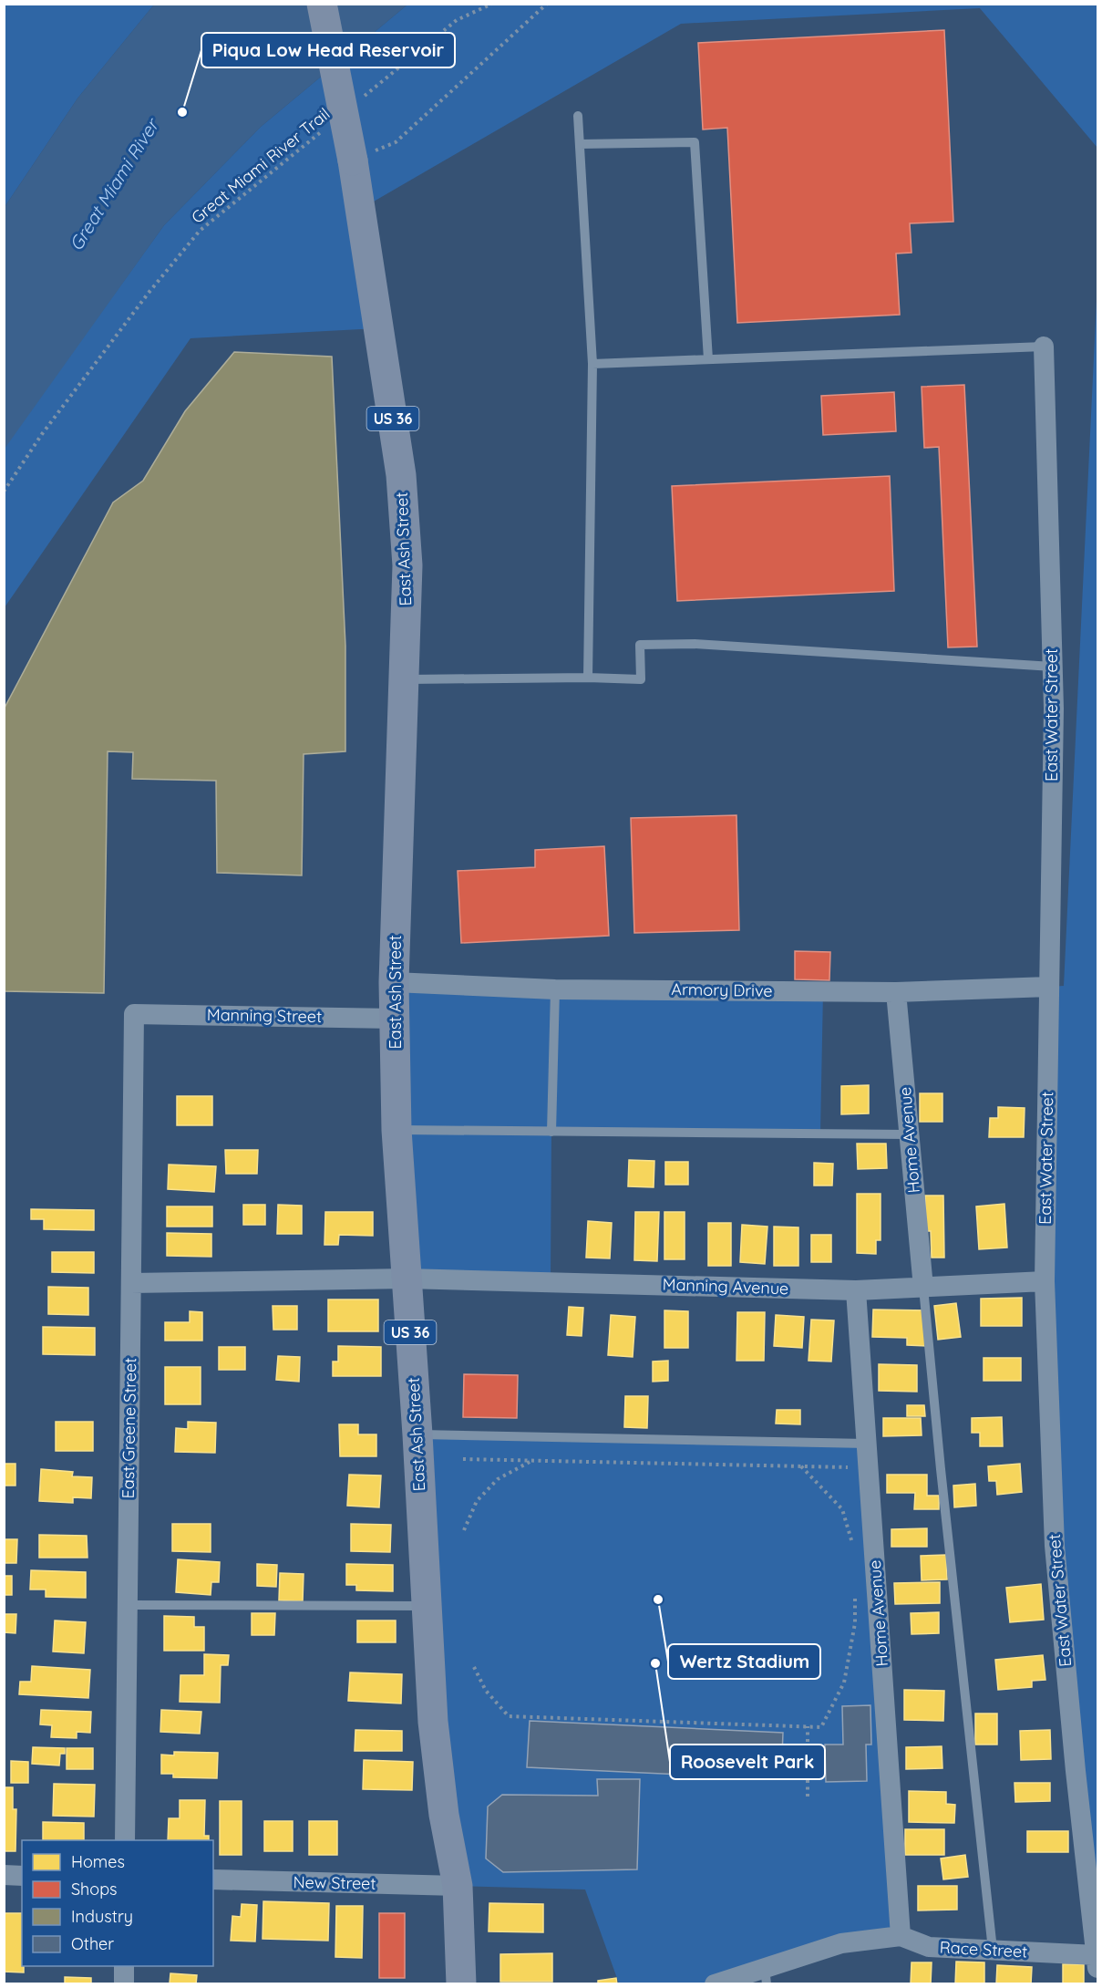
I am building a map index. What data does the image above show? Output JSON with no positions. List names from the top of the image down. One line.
{"streets":{"main road":["US 36","East Ash Street"],"street":["East Water Street","Armory Drive","Manning Street","Home Avenue","Manning Avenue","East Greene Street","New Street","Race Street"],"path":["Great Miami River Trail"]},"crossings":[["East Ash Street","Armory Drive"],["East Ash Street","Manning Street"],["East Ash Street","Manning Avenue"],["East Ash Street","New Street"],["East Water Street","Armory Drive"],["East Water Street","Manning Avenue"],["East Water Street","Race Street"],["Armory Drive","Home Avenue"],["Manning Street","East Greene Street"],["Home Avenue","Manning Avenue"],["Home Avenue","Race Street"],["Manning Avenue","East Greene Street"]],"water":["Great Miami River"],"places":["Piqua Low Head Reservoir","Wertz Stadium","Roosevelt Park"],"legend":["Homes","Shops","Industry","Other"]}
